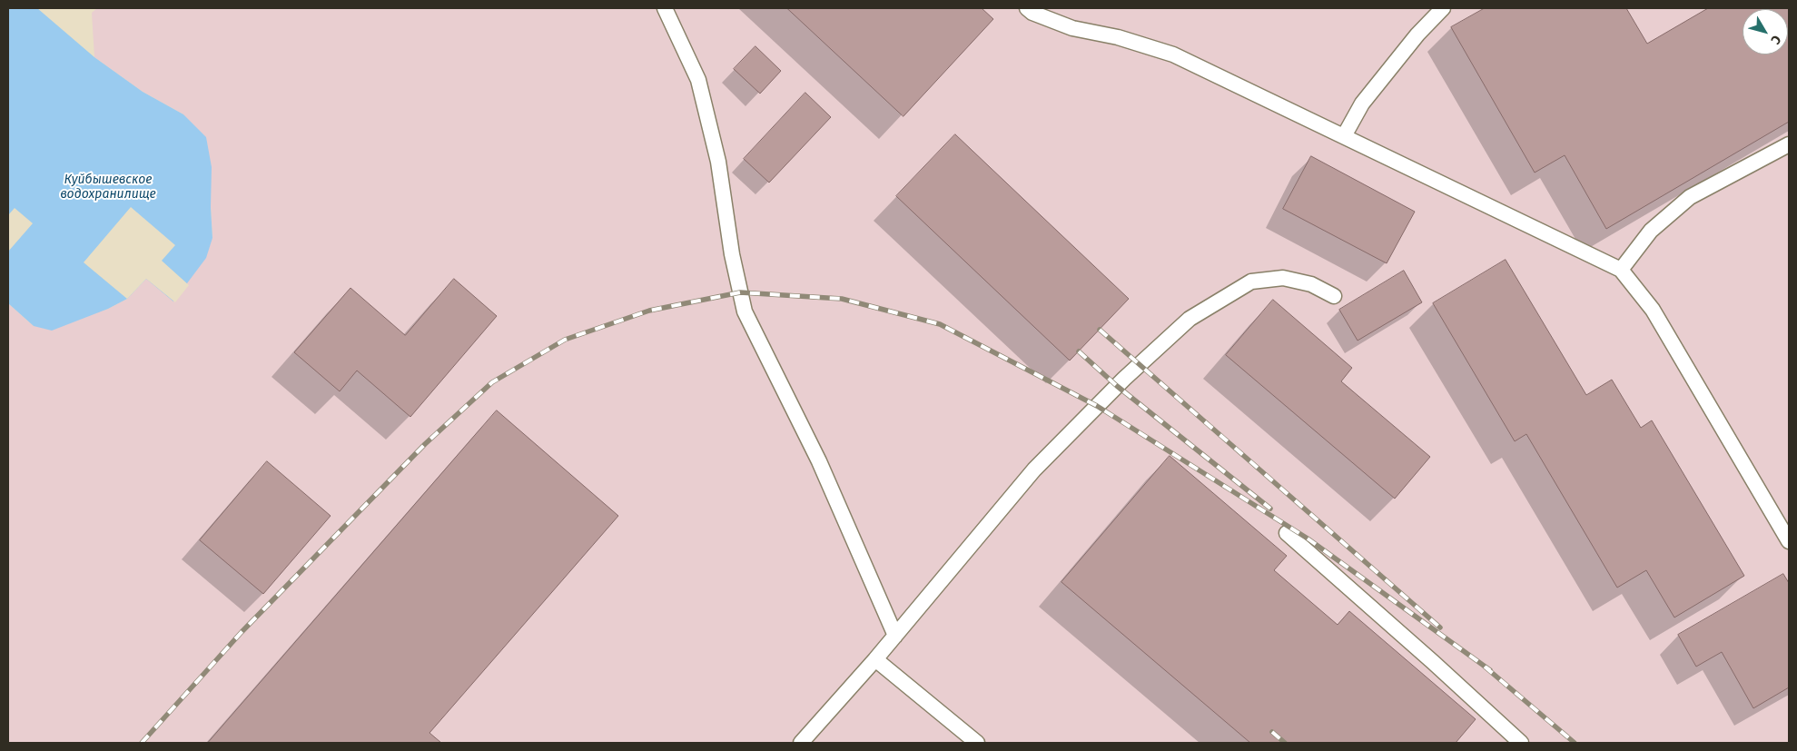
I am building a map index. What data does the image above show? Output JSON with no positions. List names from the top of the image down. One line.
{"water":["Куйбышевское водохранилище"],"north":"bottom right"}
